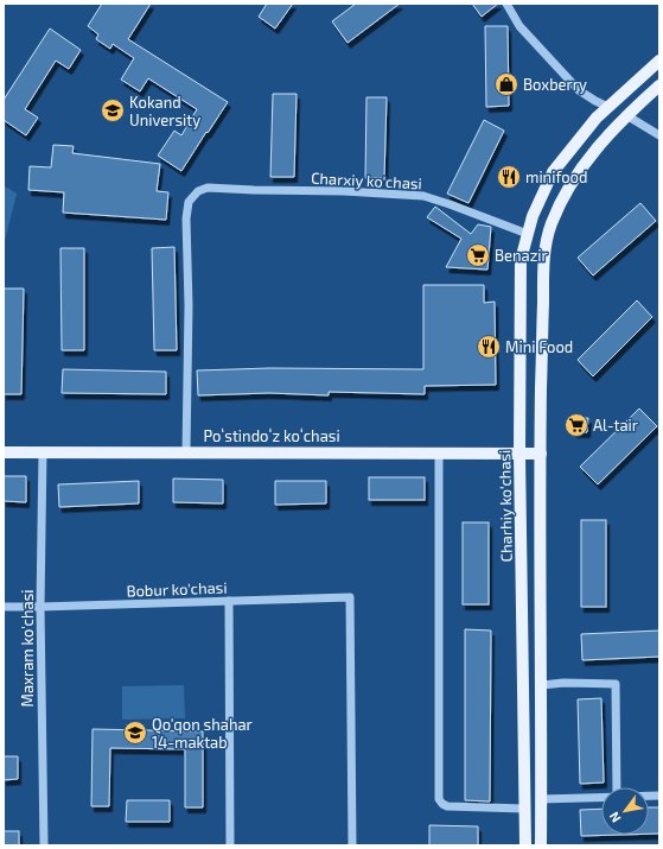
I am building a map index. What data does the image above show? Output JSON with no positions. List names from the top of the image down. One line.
{"streets":{"main road":["Poʻstindoʻz koʻchasi","Charhiy ko'chasi"],"street":["Charxiy ko'chasi","Bobur ko'chasi","Maxram ko'chasi"]},"crossings":[["Charxiy ko'chasi","Poʻstindoʻz koʻchasi"],["Charxiy ko'chasi","Charhiy ko'chasi"],["Poʻstindoʻz koʻchasi","Charhiy ko'chasi"],["Poʻstindoʻz koʻchasi","Maxram ko'chasi"],["Bobur ko'chasi","Maxram ko'chasi"]],"places":{"shop":["Boxberry"],"school or university":["Kokand University","Qo'qon shahar 14-maktab"],"restaurant":["minifood","Mini Food"],"supermarket":["Benazir","Al-tair"]},"north":"bottom left"}
